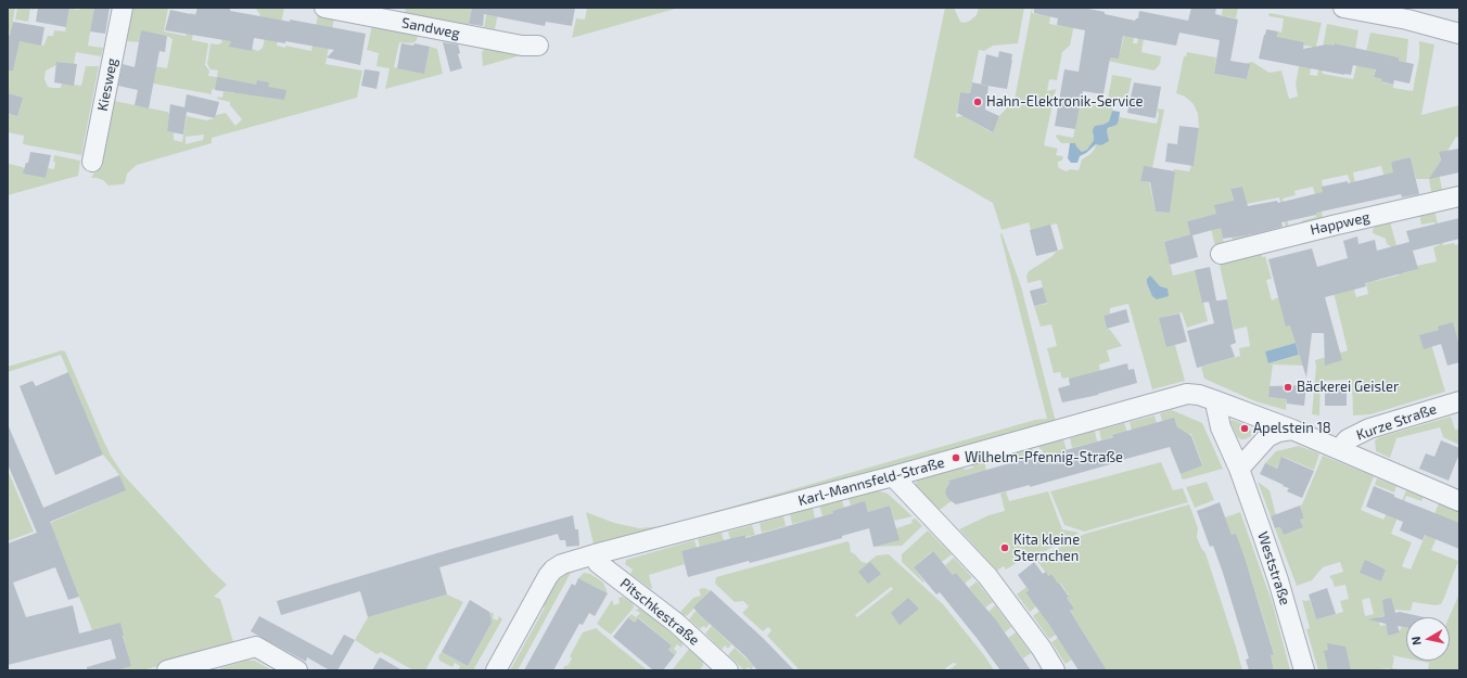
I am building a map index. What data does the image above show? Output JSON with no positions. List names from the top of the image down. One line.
{"streets":{"street":["Sandweg","Kiesweg","Happweg","Kurze Straße","Karl-Mannsfeld-Straße","Weststraße","Pitschkestraße"]},"crossings":[["Kurze Straße","Karl-Mannsfeld-Straße"],["Karl-Mannsfeld-Straße","Weststraße"],["Karl-Mannsfeld-Straße","Pitschkestraße"]],"places":["Hahn-Elektronik-Service","Bäckerei Geisler","Apelstein 18","Wilhelm-Pfennig-Straße","Kita kleine Sternchen"],"north":"left"}
